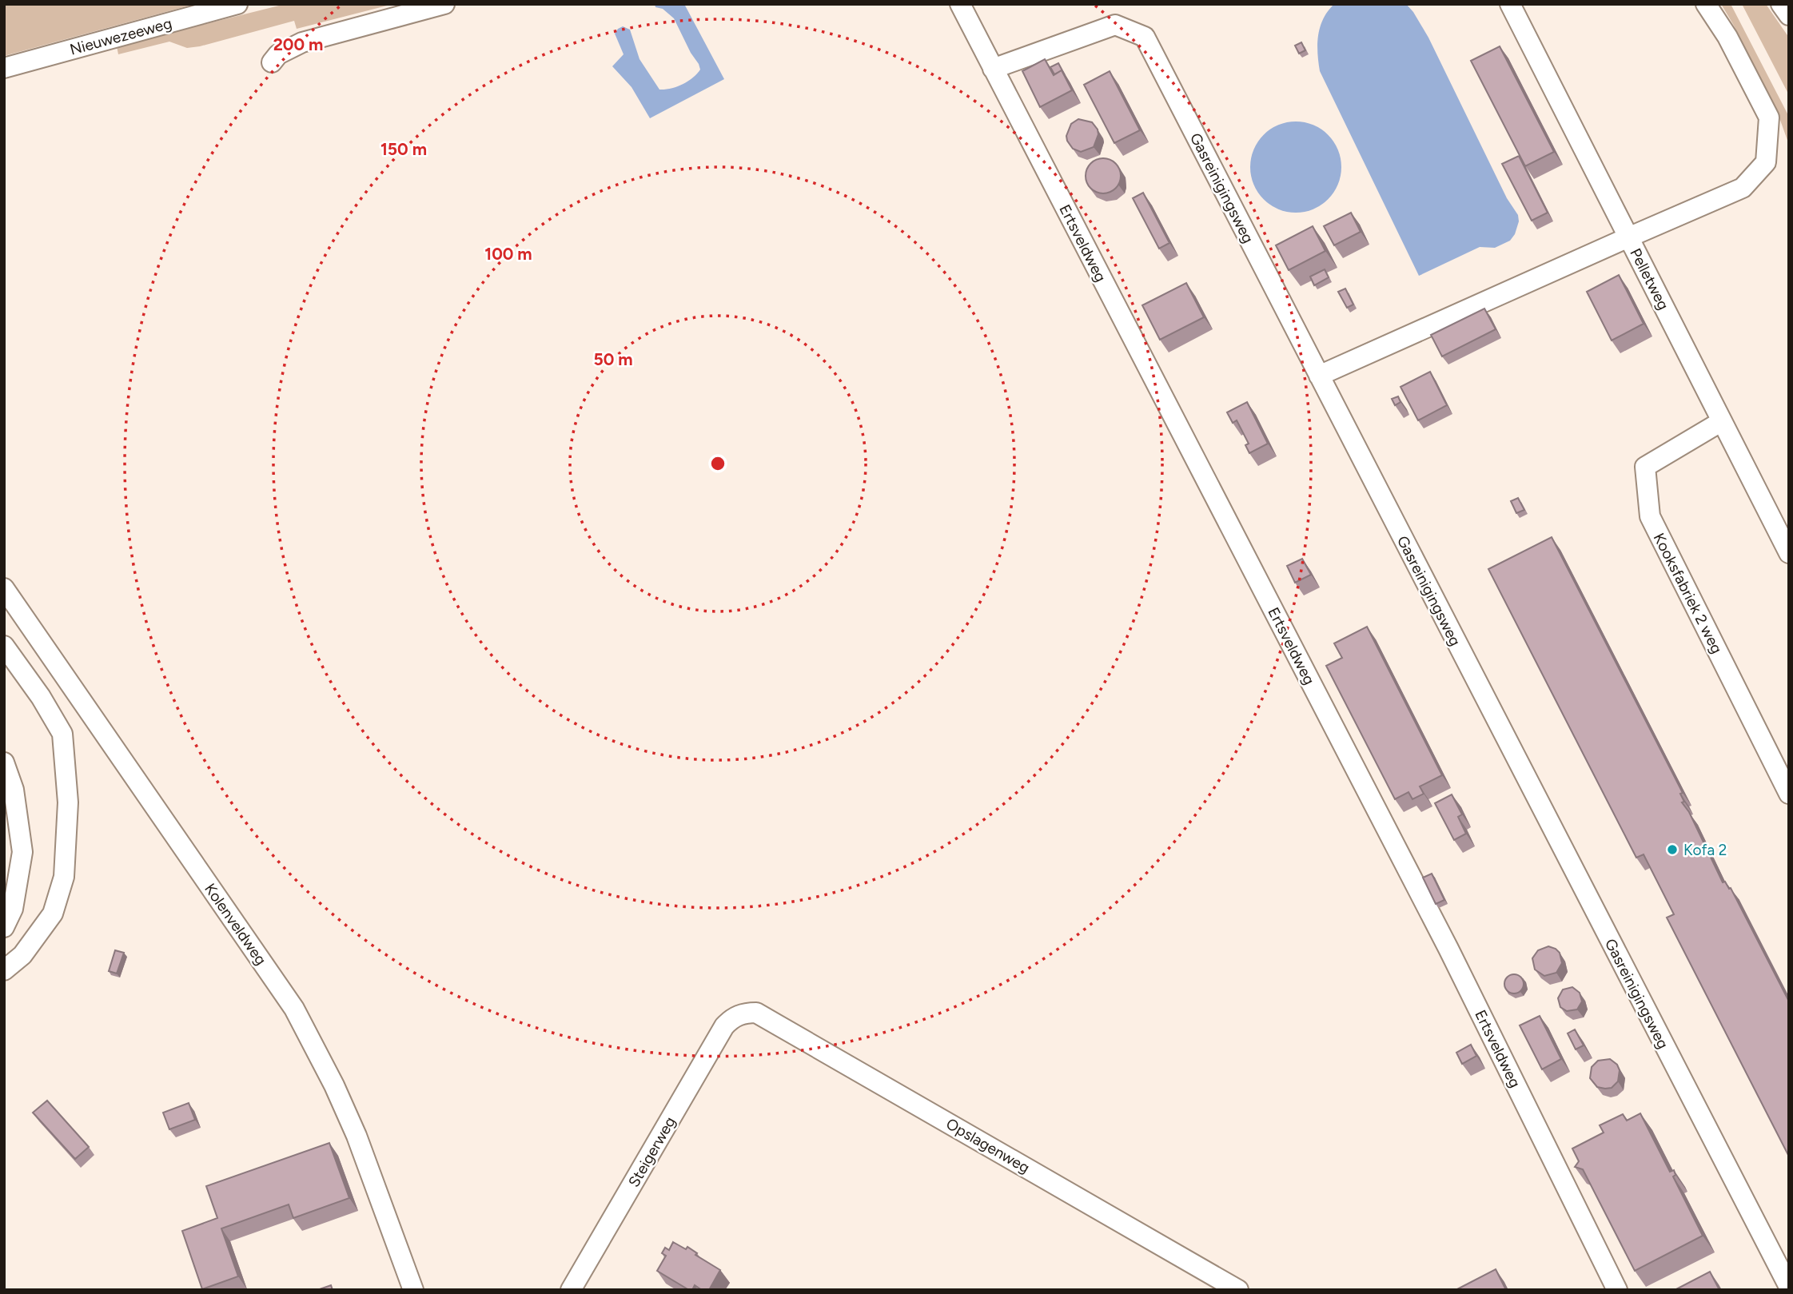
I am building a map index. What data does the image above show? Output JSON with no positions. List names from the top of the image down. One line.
{"streets":{"lane":["Nieuwezeeweg","Gasreinigingsweg","Ertsveldweg","Pelletweg","Kooksfabriek 2 weg","Kolenveldweg","Opslagenweg","Steigerweg"]},"crossings":[["Gasreinigingsweg","Ertsveldweg"],["Pelletweg","Kooksfabriek 2 weg"],["Opslagenweg","Steigerweg"]],"places":["Kofa 2"],"rings":["200 m","150 m","100 m","50 m"]}
